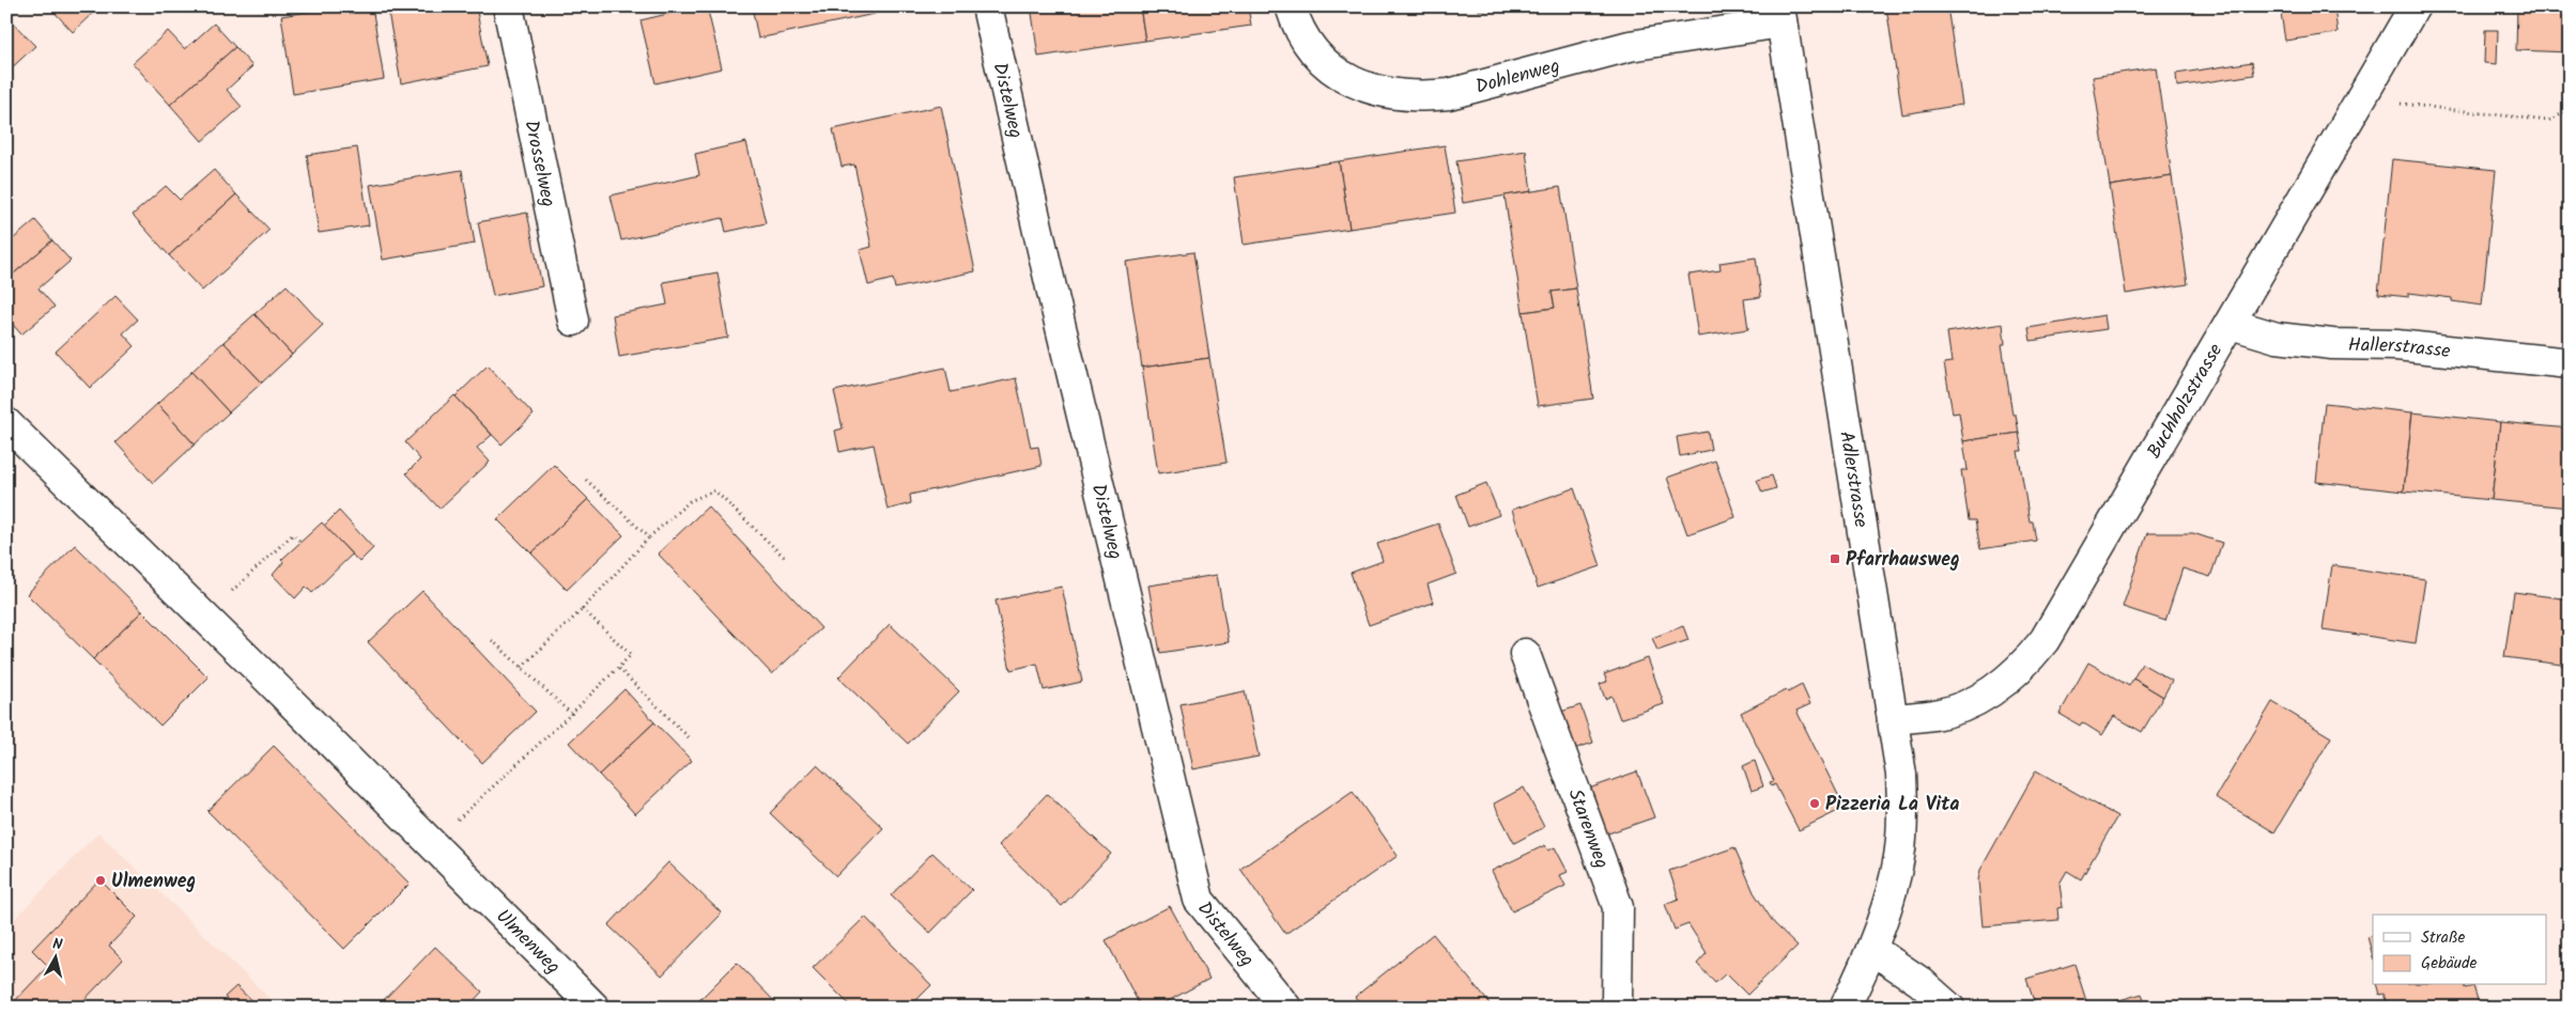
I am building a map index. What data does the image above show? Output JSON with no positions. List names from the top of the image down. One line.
{"streets":{"street":["Dohlenweg","Distelweg","Drosselweg","Hallerstrasse","Buchholzstrasse","Adlerstrasse","Starenweg","Ulmenweg"]},"crossings":[["Dohlenweg","Adlerstrasse"],["Hallerstrasse","Buchholzstrasse"],["Buchholzstrasse","Adlerstrasse"]],"places":{"transit":["Pfarrhausweg"],"other":["Pizzeria La Vita","Ulmenweg"]},"legend":["Straße","Gebäude"],"north":"top"}
